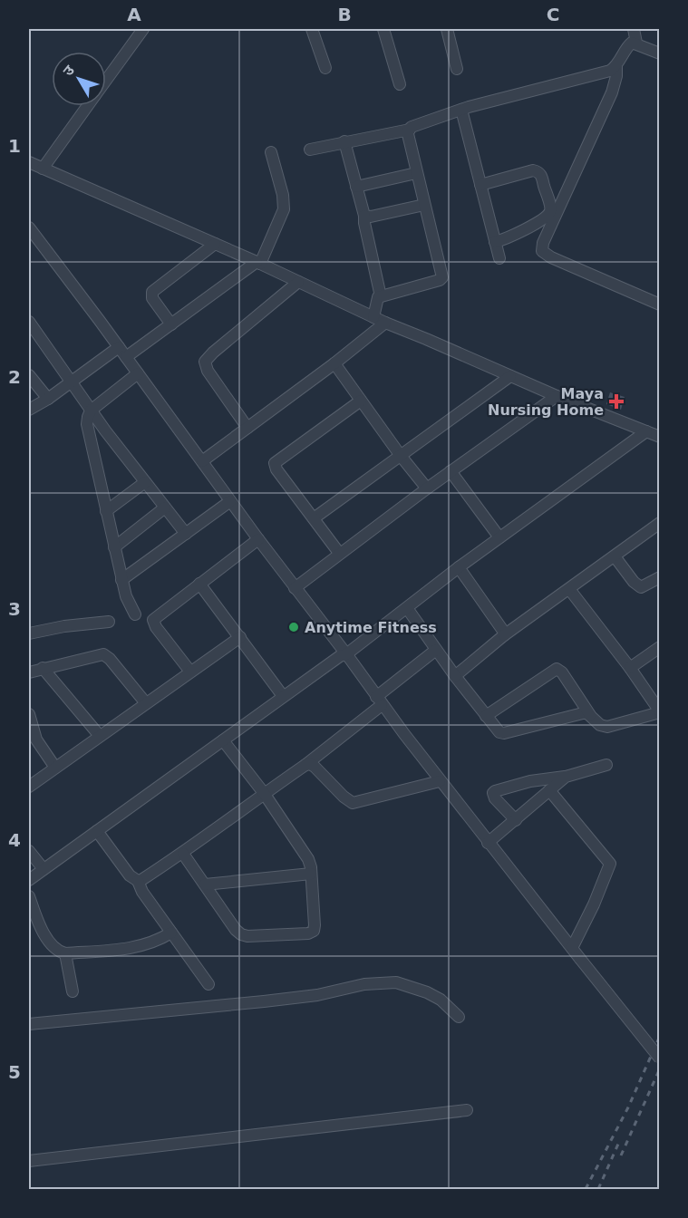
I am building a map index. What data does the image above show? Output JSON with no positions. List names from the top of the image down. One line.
{"places":{"health":["Maya Nursing Home"],"other":["Anytime Fitness"]},"north":"top left","grid":{"columns":["A","B","C"],"rows":["1","2","3","4","5"]}}
